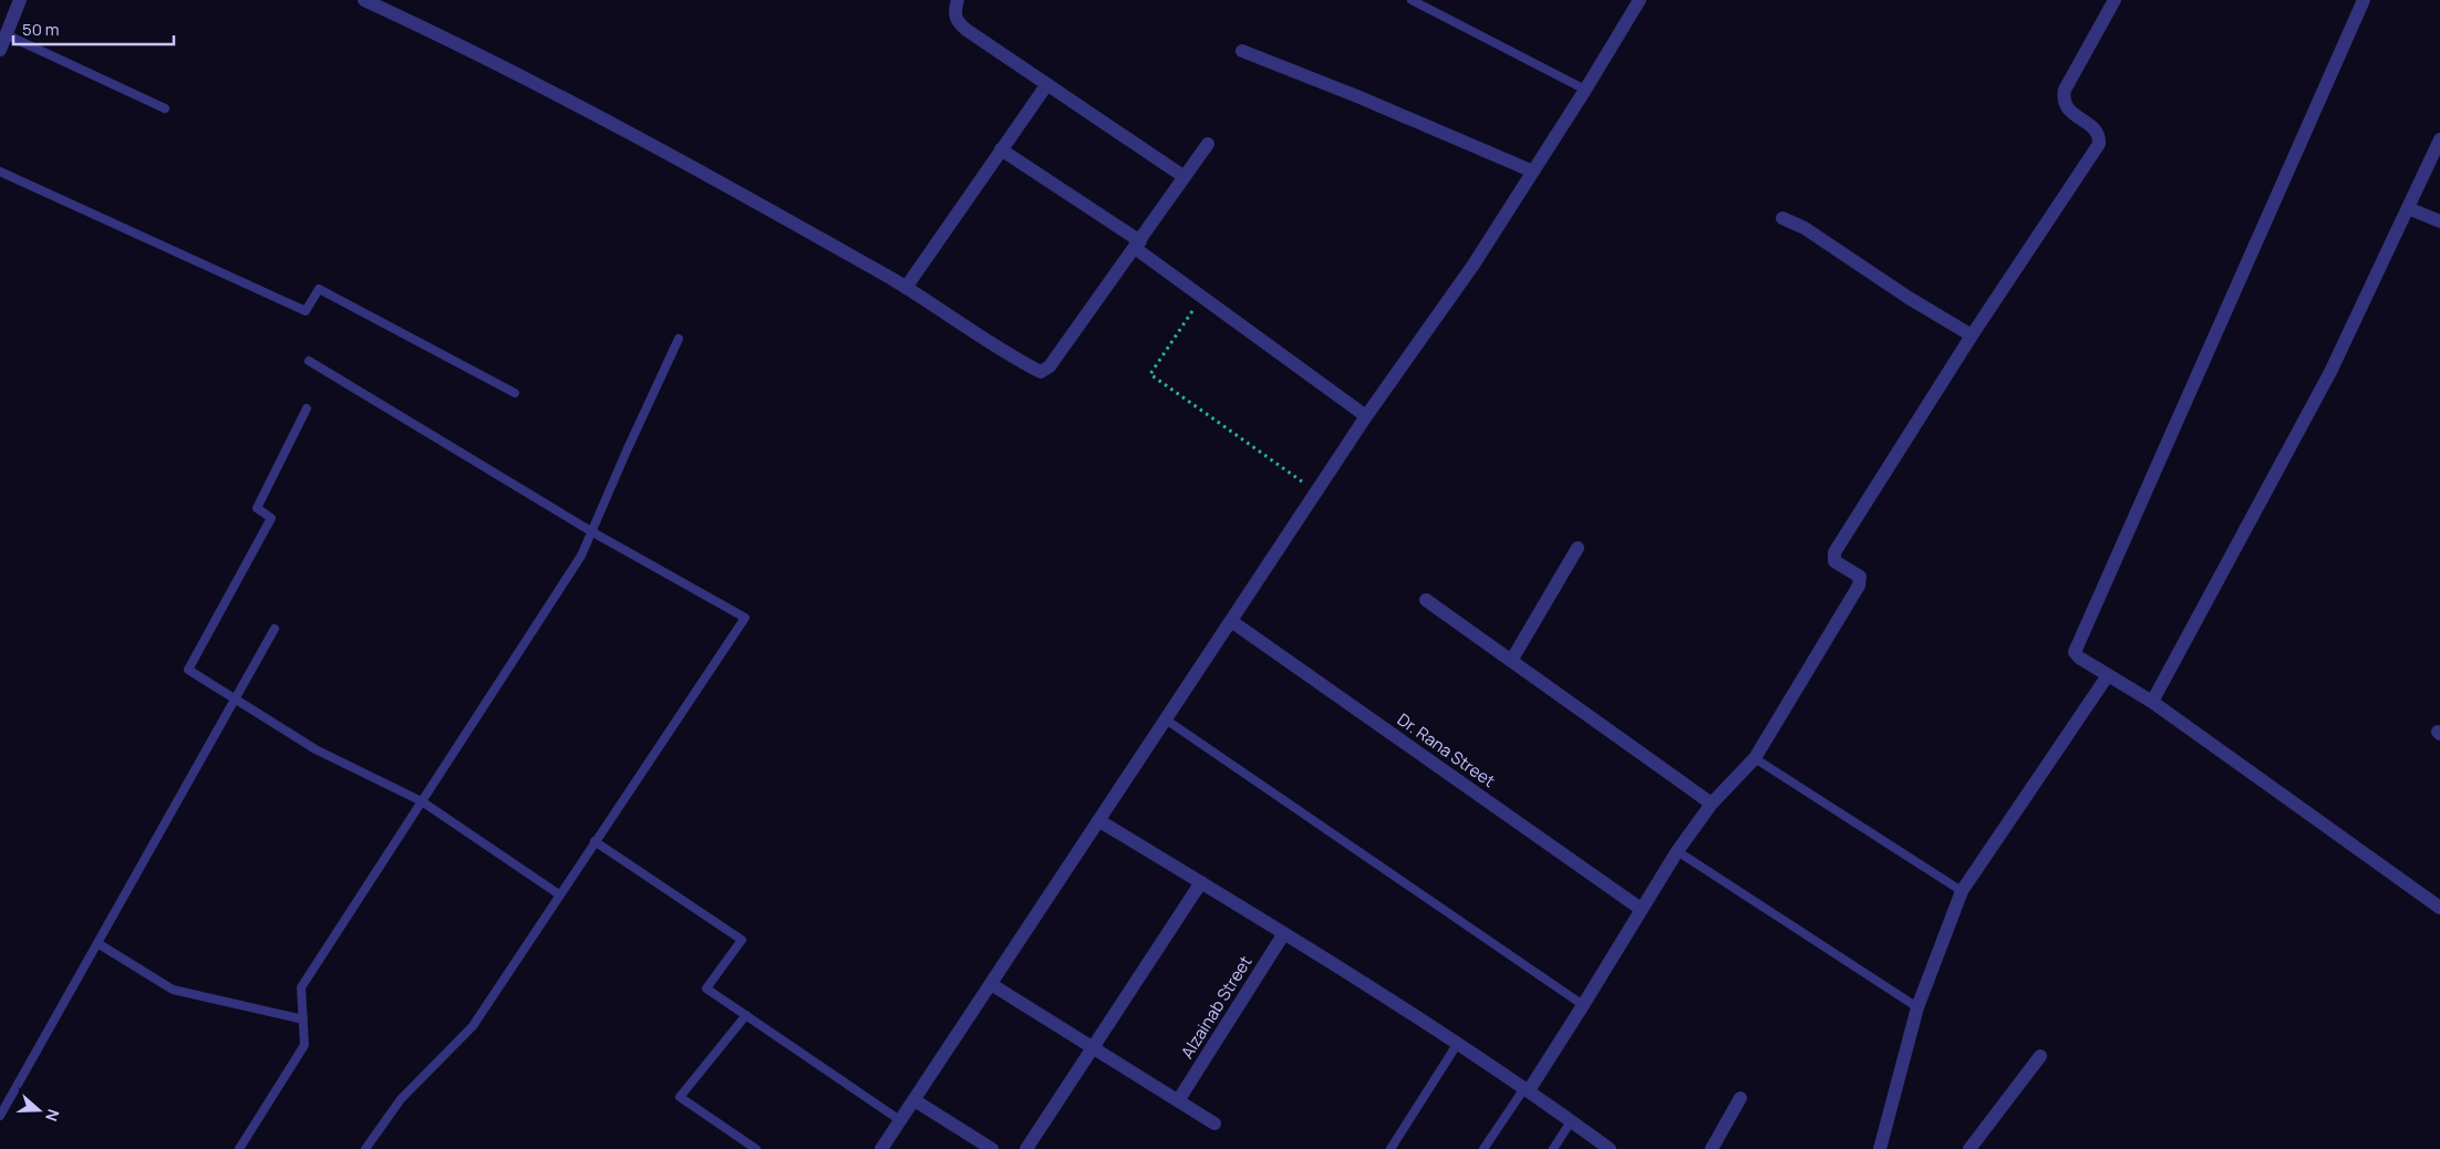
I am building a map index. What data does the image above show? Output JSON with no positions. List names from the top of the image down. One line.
{"streets":{"street":["Dr. Rana Street","Alzainab Street"]},"scale_bar":"50 m","north":"right"}
